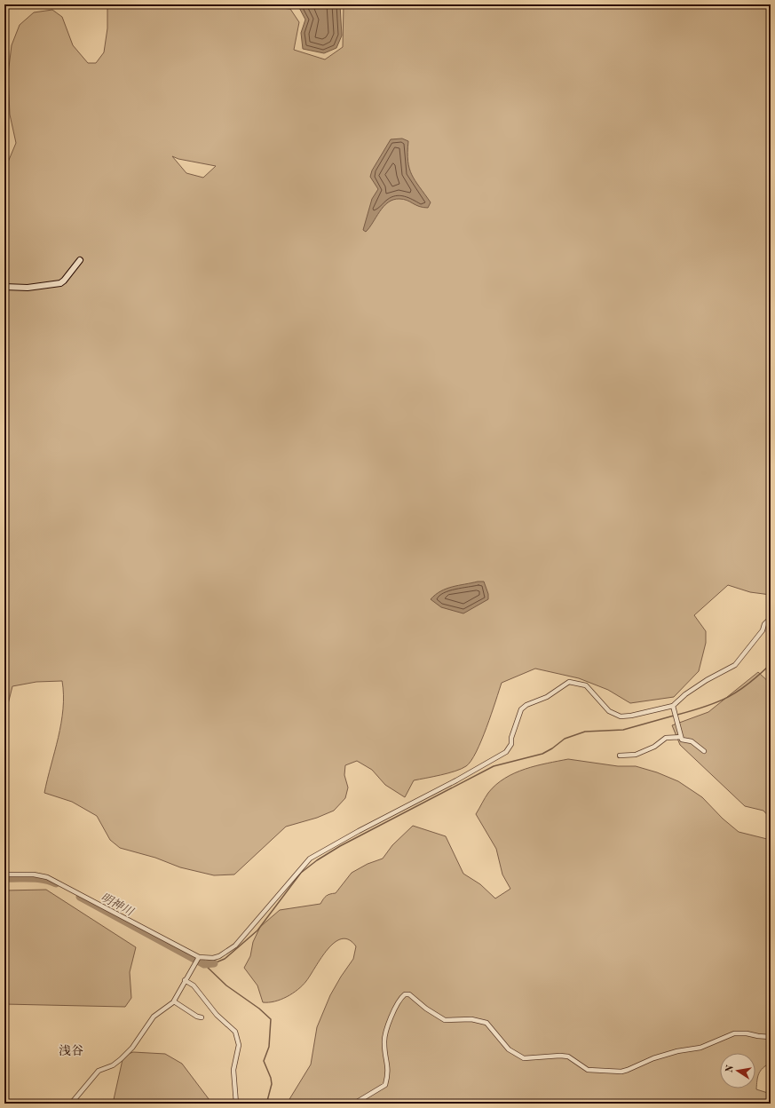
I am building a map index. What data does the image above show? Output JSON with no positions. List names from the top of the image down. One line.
{"districts":["浅谷"],"water":["明神川"],"north":"left"}
